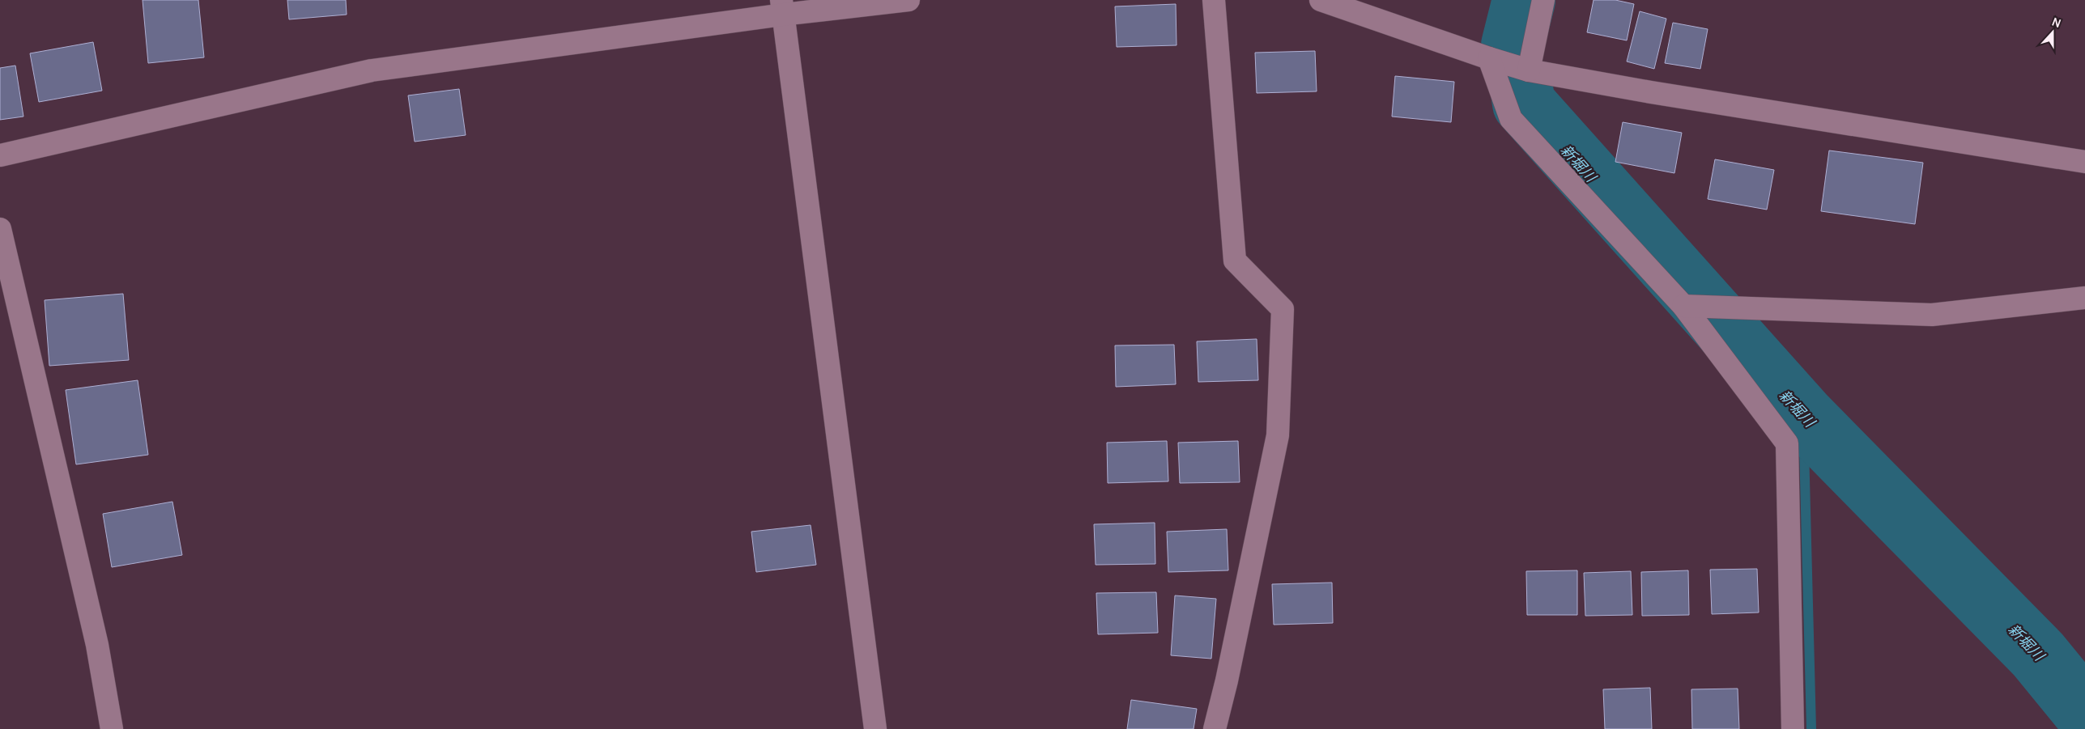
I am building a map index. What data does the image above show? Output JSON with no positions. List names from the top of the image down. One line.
{"water":["新堀川"],"north":"top"}
